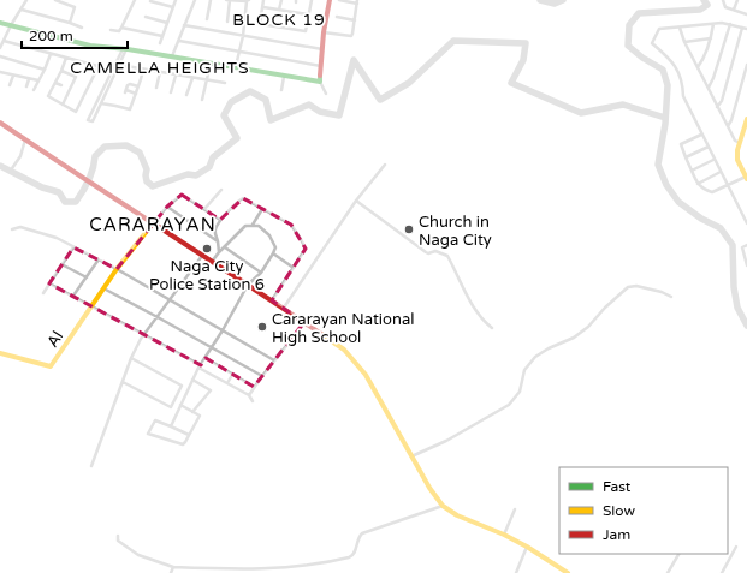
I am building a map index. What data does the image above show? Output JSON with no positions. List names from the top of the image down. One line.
{"streets":{"main road":["Al"]},"districts":["BLOCK 19","CAMELLA HEIGHTS","CARARAYAN"],"places":["Church in Naga City","Naga City Police Station 6","Cararayan National High School"],"legend":["Fast","Slow","Jam"],"scale_bar":"200 m"}
